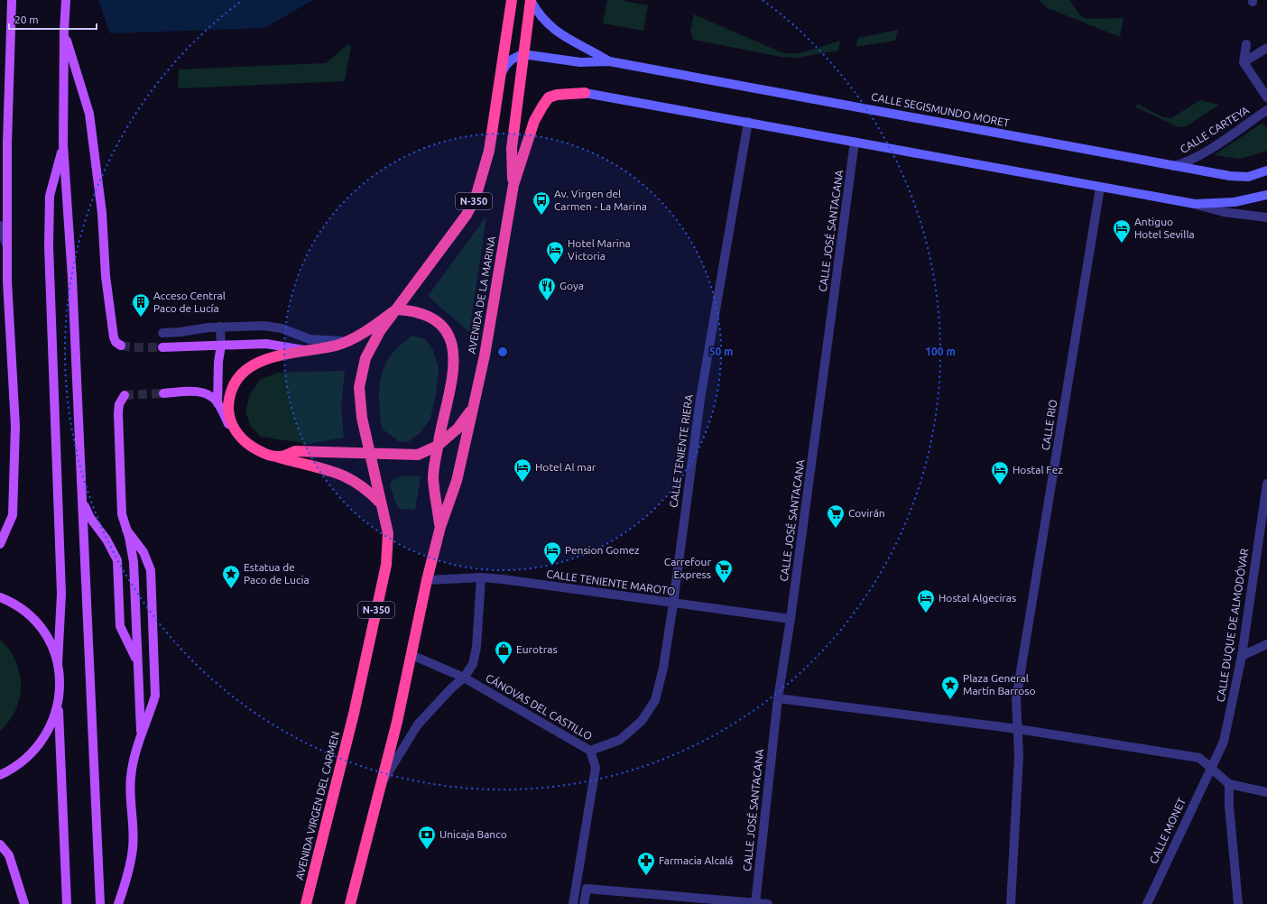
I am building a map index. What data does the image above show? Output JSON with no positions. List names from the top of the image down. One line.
{"streets":{"highway":["N-350","AVENIDA DE LA MARINA","AVENIDA VIRGEN DEL CARMEN"],"main road":["CALLE SEGISMUNDO MORET"],"street":["CALLE CARTEYA","CALLE JOSÉ SANTACANA","CALLE RIO","CALLE TENIENTE RIERA","CALLE TENIENTE MAROTO","CALLE DUQUE DE ALMODÓVAR","CÁNOVAS DEL CASTILLO","CALLE MONET"]},"crossings":[["CALLE SEGISMUNDO MORET","CALLE CARTEYA"],["N-350","AVENIDA VIRGEN DEL CARMEN"],["CALLE JOSÉ SANTACANA","CALLE TENIENTE MAROTO"],["AVENIDA DE LA MARINA","CALLE TENIENTE MAROTO"],["AVENIDA DE LA MARINA","CÁNOVAS DEL CASTILLO"],["CALLE TENIENTE RIERA","CALLE TENIENTE MAROTO"],["CALLE TENIENTE RIERA","CÁNOVAS DEL CASTILLO"],["CALLE DUQUE DE ALMODÓVAR","CALLE MONET"]],"places":{"bus stop":["Av. Virgen del Carmen - La Marina"],"hotel":["Antiguo Hotel Sevilla","Hotel Marina Victoria","Hotel Al mar","Hostal Fez","Pension Gomez","Hostal Algeciras"],"restaurant":["Goya"],"building":["Acceso Central Paco de Lucía"],"supermarket":["Covirán","Carrefour Express"],"place":["Estatua de Paco de Lucia","Plaza General Martín Barroso"],"shop":["Eurotras"],"bank":["Unicaja Banco"],"pharmacy":["Farmacia Alcalá"]},"scale_bar":"20 m","rings":["50 m","100 m"]}
